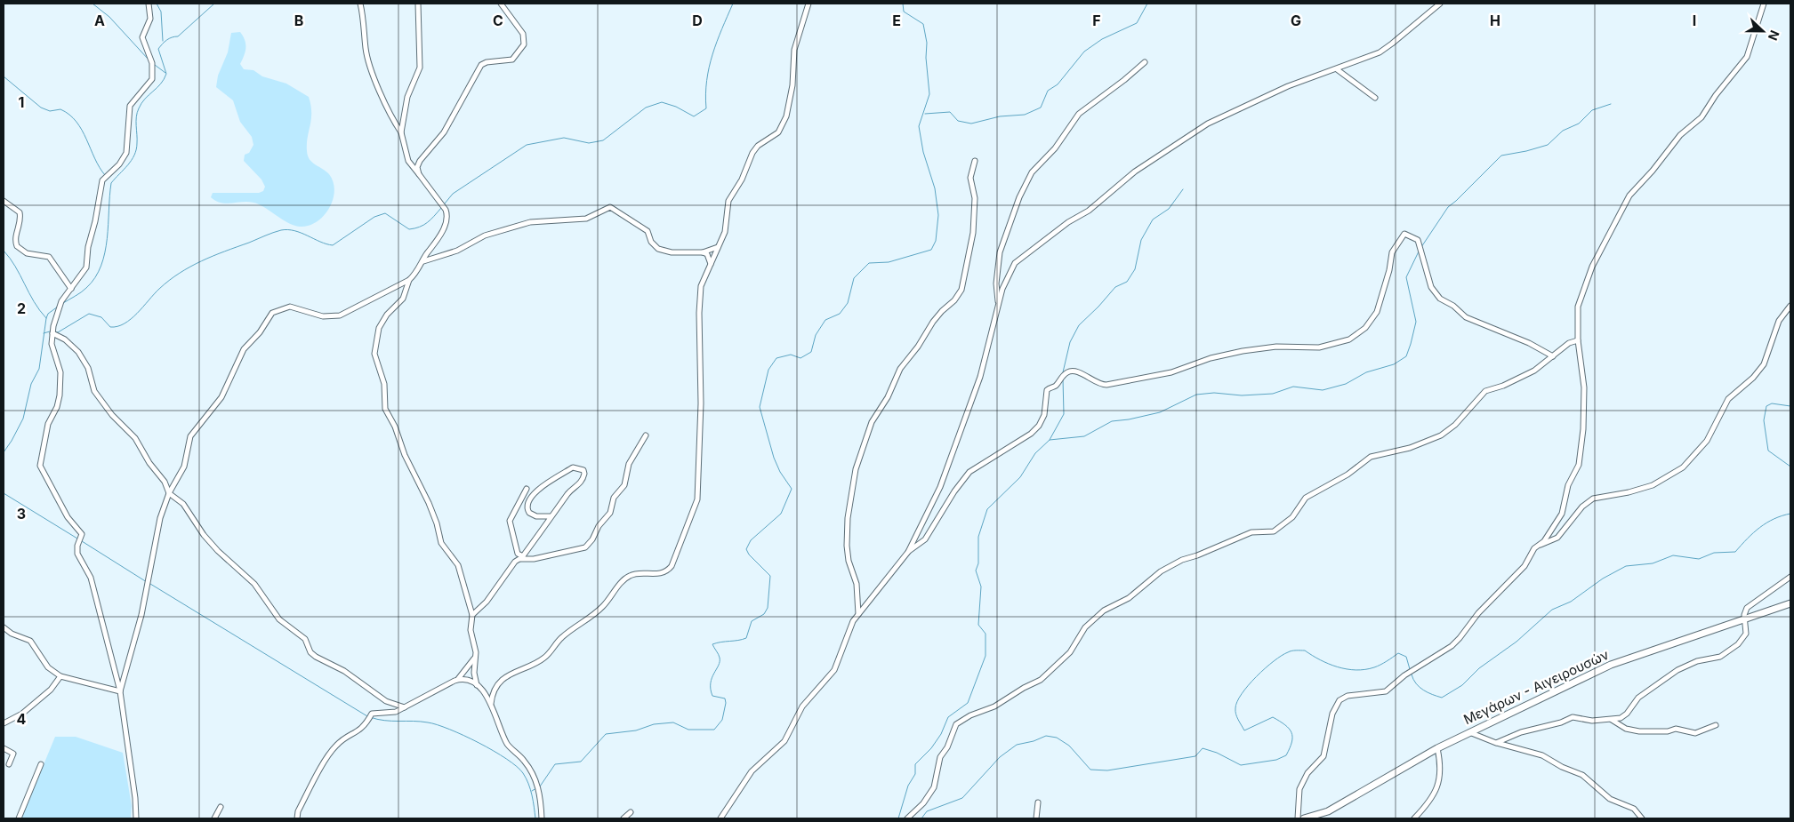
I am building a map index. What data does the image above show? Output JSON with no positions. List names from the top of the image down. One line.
{"streets":{"main road":["Μεγάρων - Αιγειρουσών"]},"north":"right","grid":{"columns":["A","B","C","D","E","F","G","H","I"],"rows":["1","2","3","4"]}}
